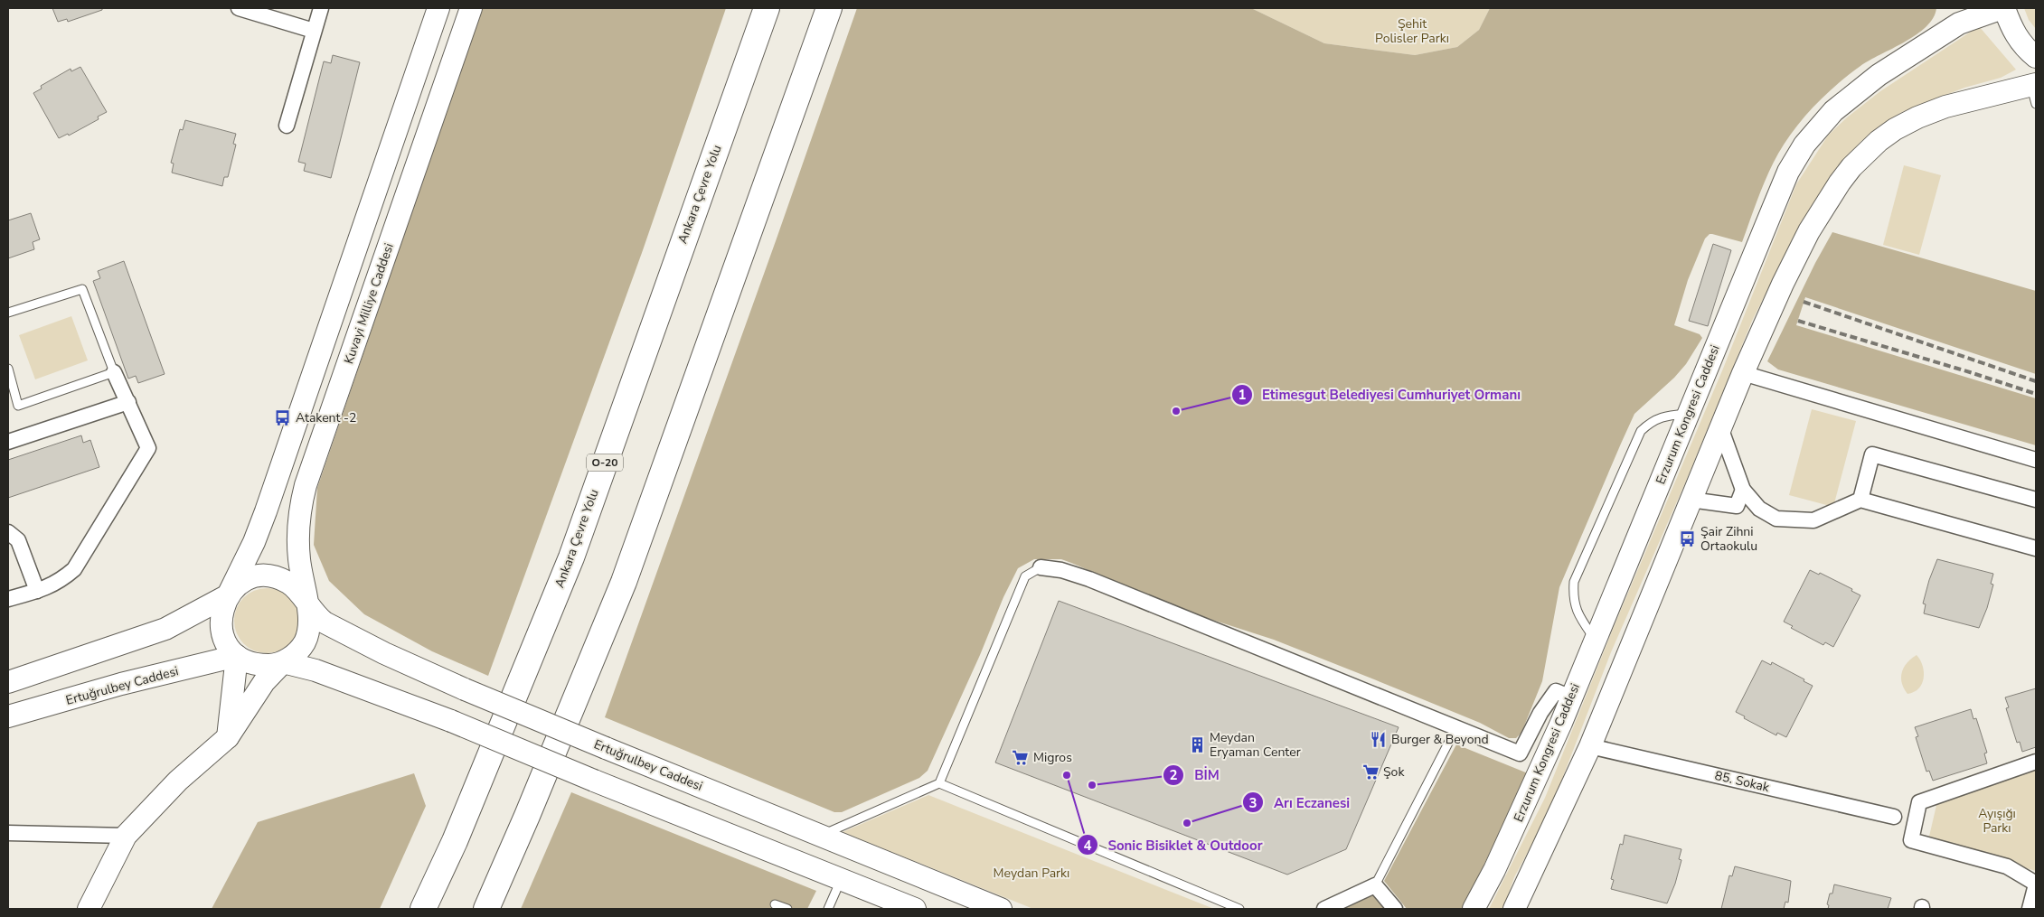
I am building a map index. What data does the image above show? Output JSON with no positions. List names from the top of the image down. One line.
{"streets":{"highway":["Ankara Çevre Yolu","O-20"],"main road":["Kuvayi Milliye Caddesi","Erzurum Kongresi Caddesi","Ertuğrulbey Caddesi"],"street":["85. Sokak"]},"crossings":[["Kuvayi Milliye Caddesi","Ertuğrulbey Caddesi"]],"parks":["Şehit Polisler Parkı","Ayışığı Parkı","Meydan Parkı"],"places":{"other":["Etimesgut Belediyesi Cumhuriyet Ormanı","Sonic Bisiklet & Outdoor","BİM","Arı Eczanesi"],"bus stop":["Atakent -2","Şair Zihni Ortaokulu"],"restaurant":["Burger & Beyond"],"building":["Meydan Eryaman Center"],"supermarket":["Migros","Şok"]}}
